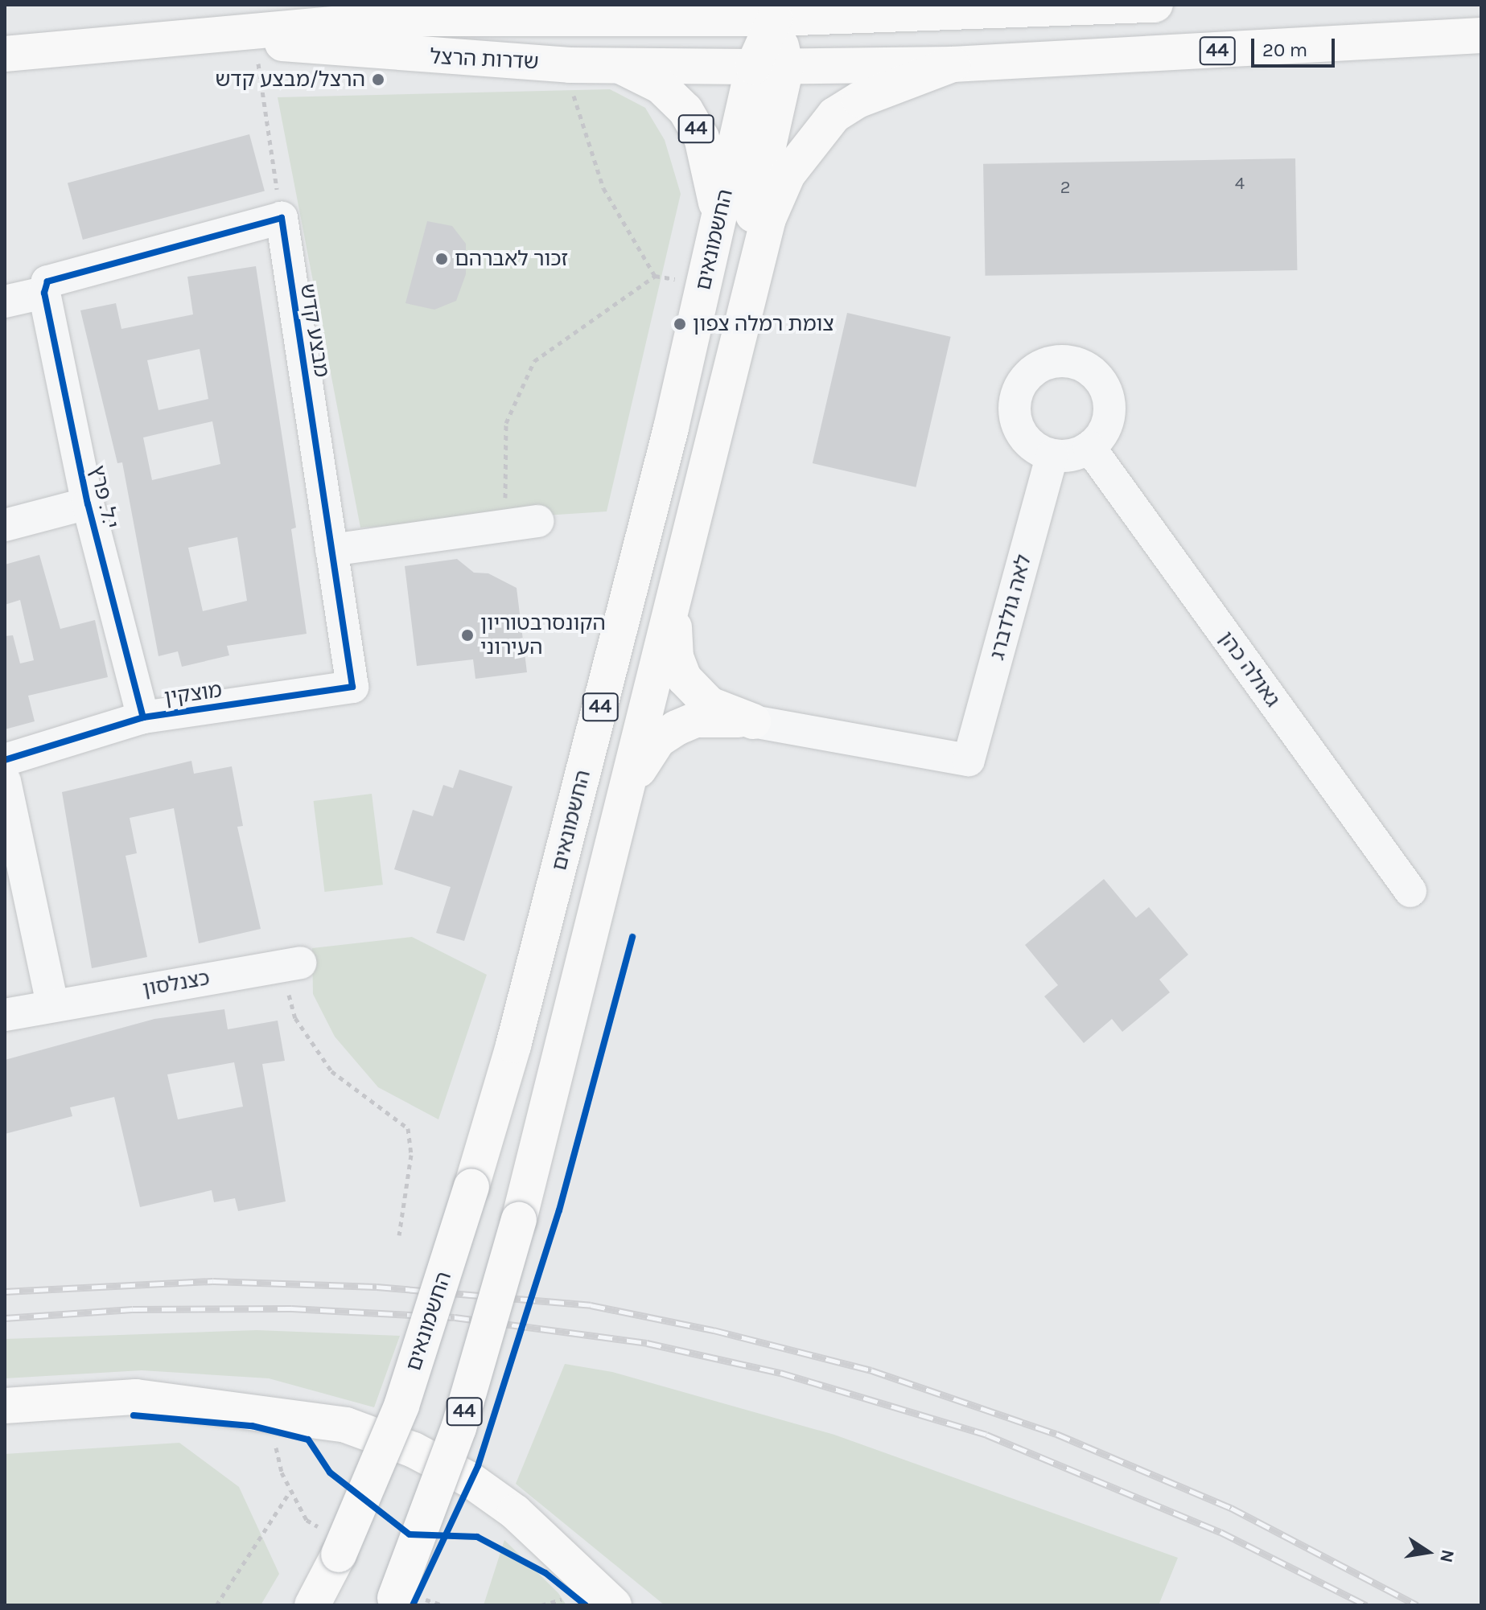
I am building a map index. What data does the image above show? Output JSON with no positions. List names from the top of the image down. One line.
{"streets":{"main road":["44","שדרות הרצל","החשמונאים"],"street":["מבצע קדש","י.ל. פרץ","לאה גולדברג","גאולה כהן","מוצקין","כצנלסון"]},"crossings":[["44","שדרות הרצל"],["44","החשמונאים"],["שדרות הרצל","החשמונאים"],["מבצע קדש","מוצקין"],["י.ל. פרץ","מוצקין"],["לאה גולדברג","גאולה כהן"]],"places":["הרצל/מבצע קדש","זכור לאברהם","צומת רמלה צפון","הקונסרבטוריון העירוני"],"house_numbers":["4","2"],"scale_bar":"20 m","north":"right"}
